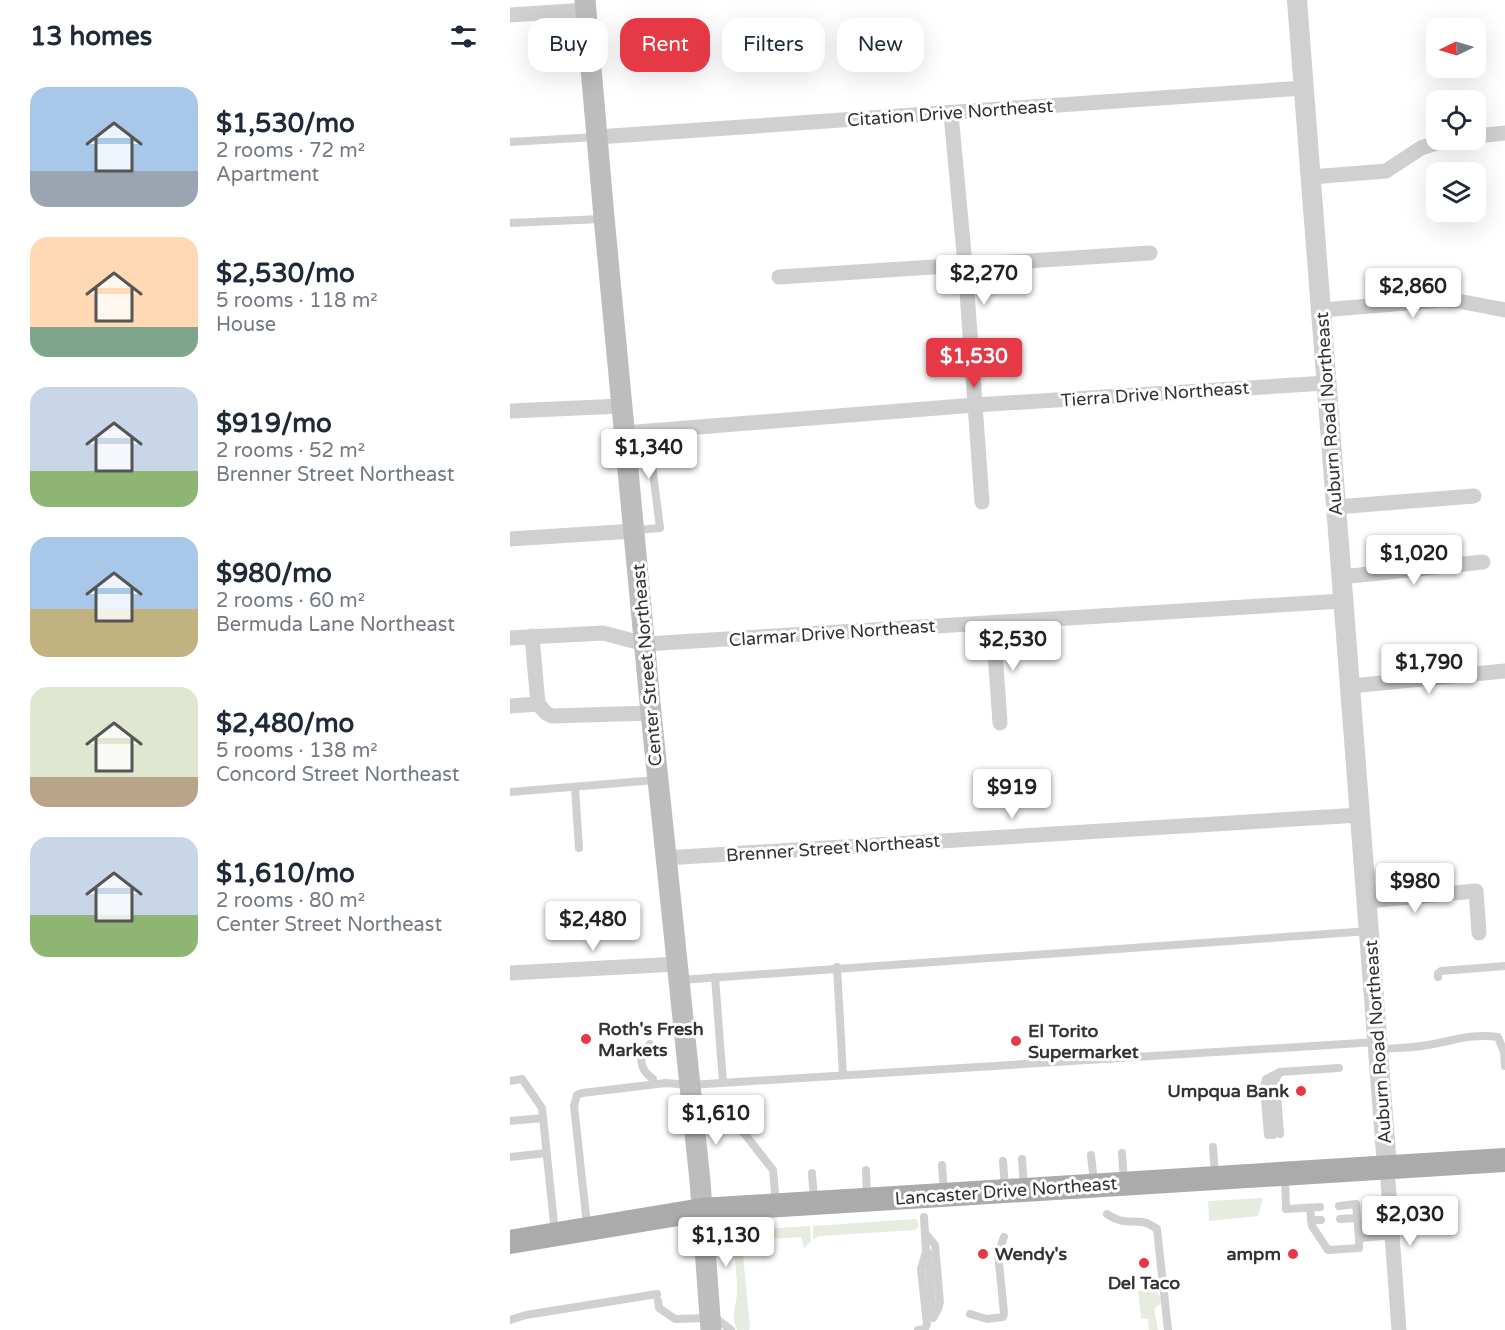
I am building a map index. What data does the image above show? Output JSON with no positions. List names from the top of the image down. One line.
{"streets":{"main road":["Center Street Northeast","Lancaster Drive Northeast"],"street":["Citation Drive Northeast","Tierra Drive Northeast","Auburn Road Northeast","Clarmar Drive Northeast","Brenner Street Northeast"]},"crossings":[["Citation Drive Northeast","Auburn Road Northeast"],["Citation Drive Northeast","Center Street Northeast"],["Tierra Drive Northeast","Auburn Road Northeast"],["Tierra Drive Northeast","Center Street Northeast"],["Auburn Road Northeast","Clarmar Drive Northeast"],["Auburn Road Northeast","Brenner Street Northeast"],["Auburn Road Northeast","Lancaster Drive Northeast"],["Clarmar Drive Northeast","Center Street Northeast"],["Center Street Northeast","Brenner Street Northeast"],["Center Street Northeast","Lancaster Drive Northeast"]],"places":["Roth's Fresh Markets","El Torito Supermarket","Umpqua Bank","Wendy's","ampm","Del Taco"],"north":"left","page":{"heading":"13 homes","chip":["Buy","Rent","Filters","New"],"list":[{"name":"$1,530/mo","note":"2 rooms · 72 m² · Apartment"},{"name":"$2,530/mo","note":"5 rooms · 118 m² · House"},{"name":"$919/mo","note":"2 rooms · 52 m² · Brenner Street Northeast"},{"name":"$980/mo","note":"2 rooms · 60 m² · Bermuda Lane Northeast"},{"name":"$2,480/mo","note":"5 rooms · 138 m² · Concord Street Northeast"},{"name":"$1,610/mo","note":"2 rooms · 80 m² · Center Street Northeast"}],"price":["$2,270","$2,860","$1,530","$1,340","$1,020","$2,530","$1,790","$919","$980","$2,480","$1,610","$2,030","$1,130"]}}
